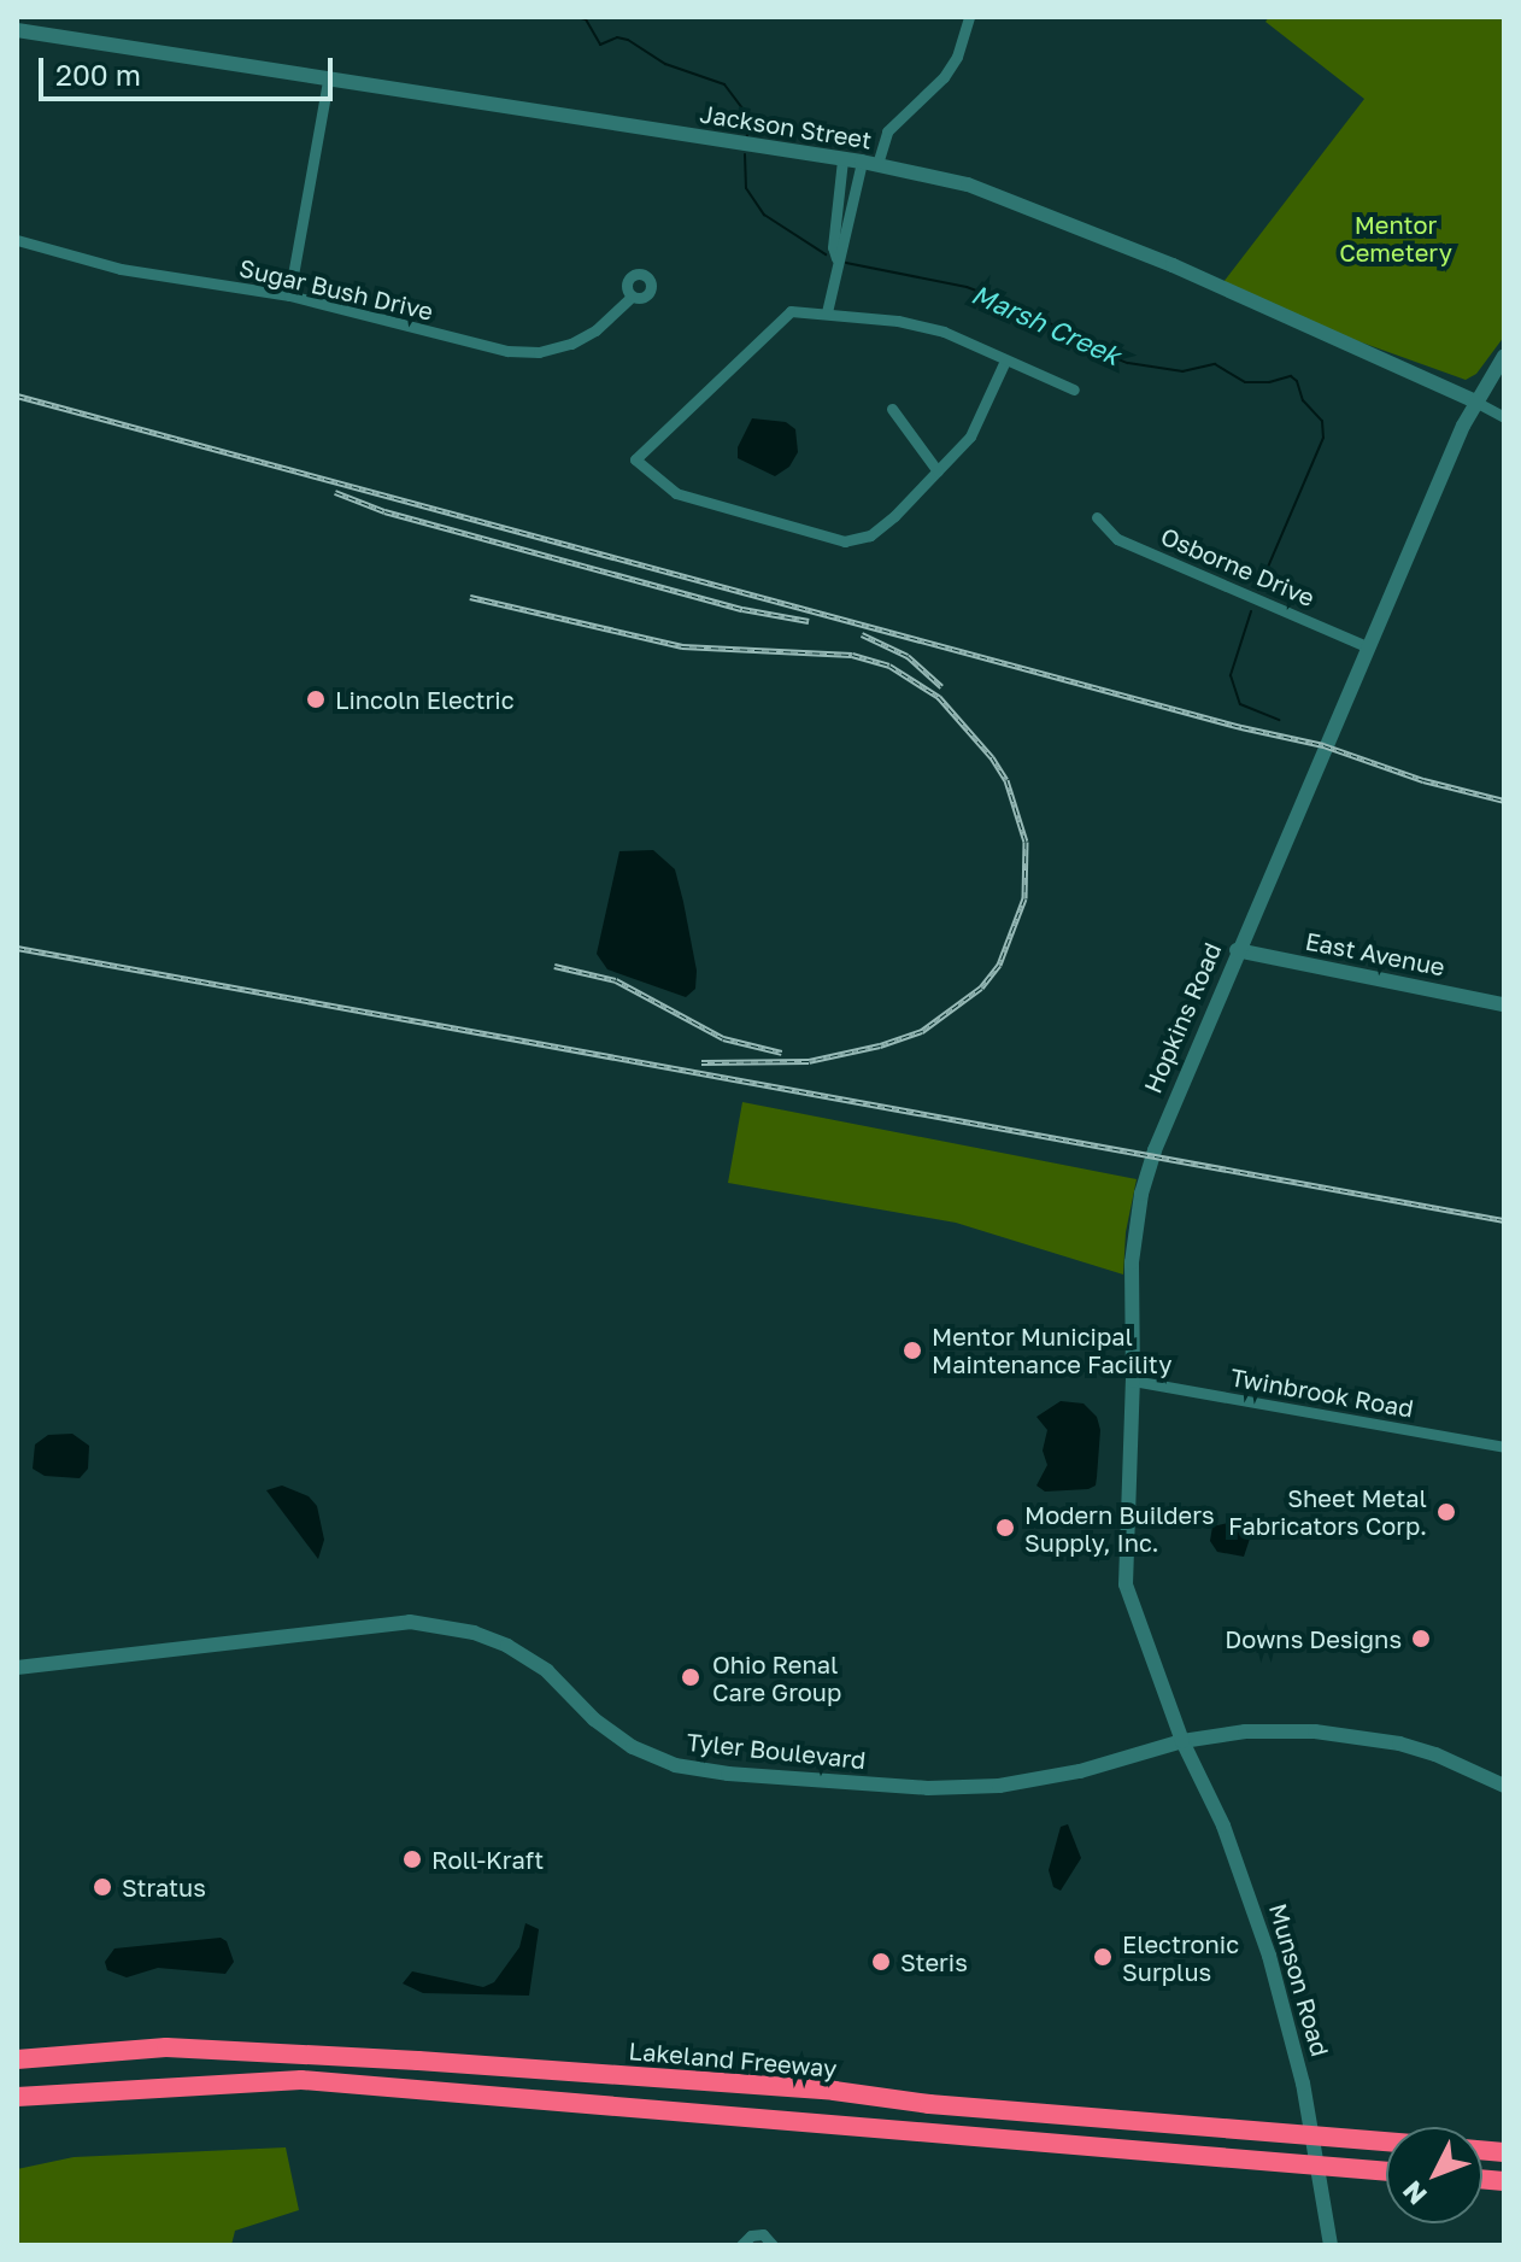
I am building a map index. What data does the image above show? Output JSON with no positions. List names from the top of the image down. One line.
{"streets":{"highway":["Lakeland Freeway"],"street":["Jackson Street","Sugar Bush Drive","Osborne Drive","East Avenue","Hopkins Road","Twinbrook Road","Tyler Boulevard","Munson Road"]},"crossings":[["Jackson Street","Hopkins Road"],["Osborne Drive","Hopkins Road"],["East Avenue","Hopkins Road"],["Hopkins Road","Twinbrook Road"],["Hopkins Road","Tyler Boulevard"],["Hopkins Road","Munson Road"],["Tyler Boulevard","Munson Road"]],"water":["Marsh Creek"],"parks":["Mentor Cemetery"],"places":["Lincoln Electric","Mentor Municipal Maintenance Facility","Sheet Metal Fabricators Corp.","Modern Builders Supply, Inc.","Downs Designs","Ohio Renal Care Group","Roll-Kraft","Stratus","Electronic Surplus","Steris"],"scale_bar":"200 m","north":"bottom left"}
